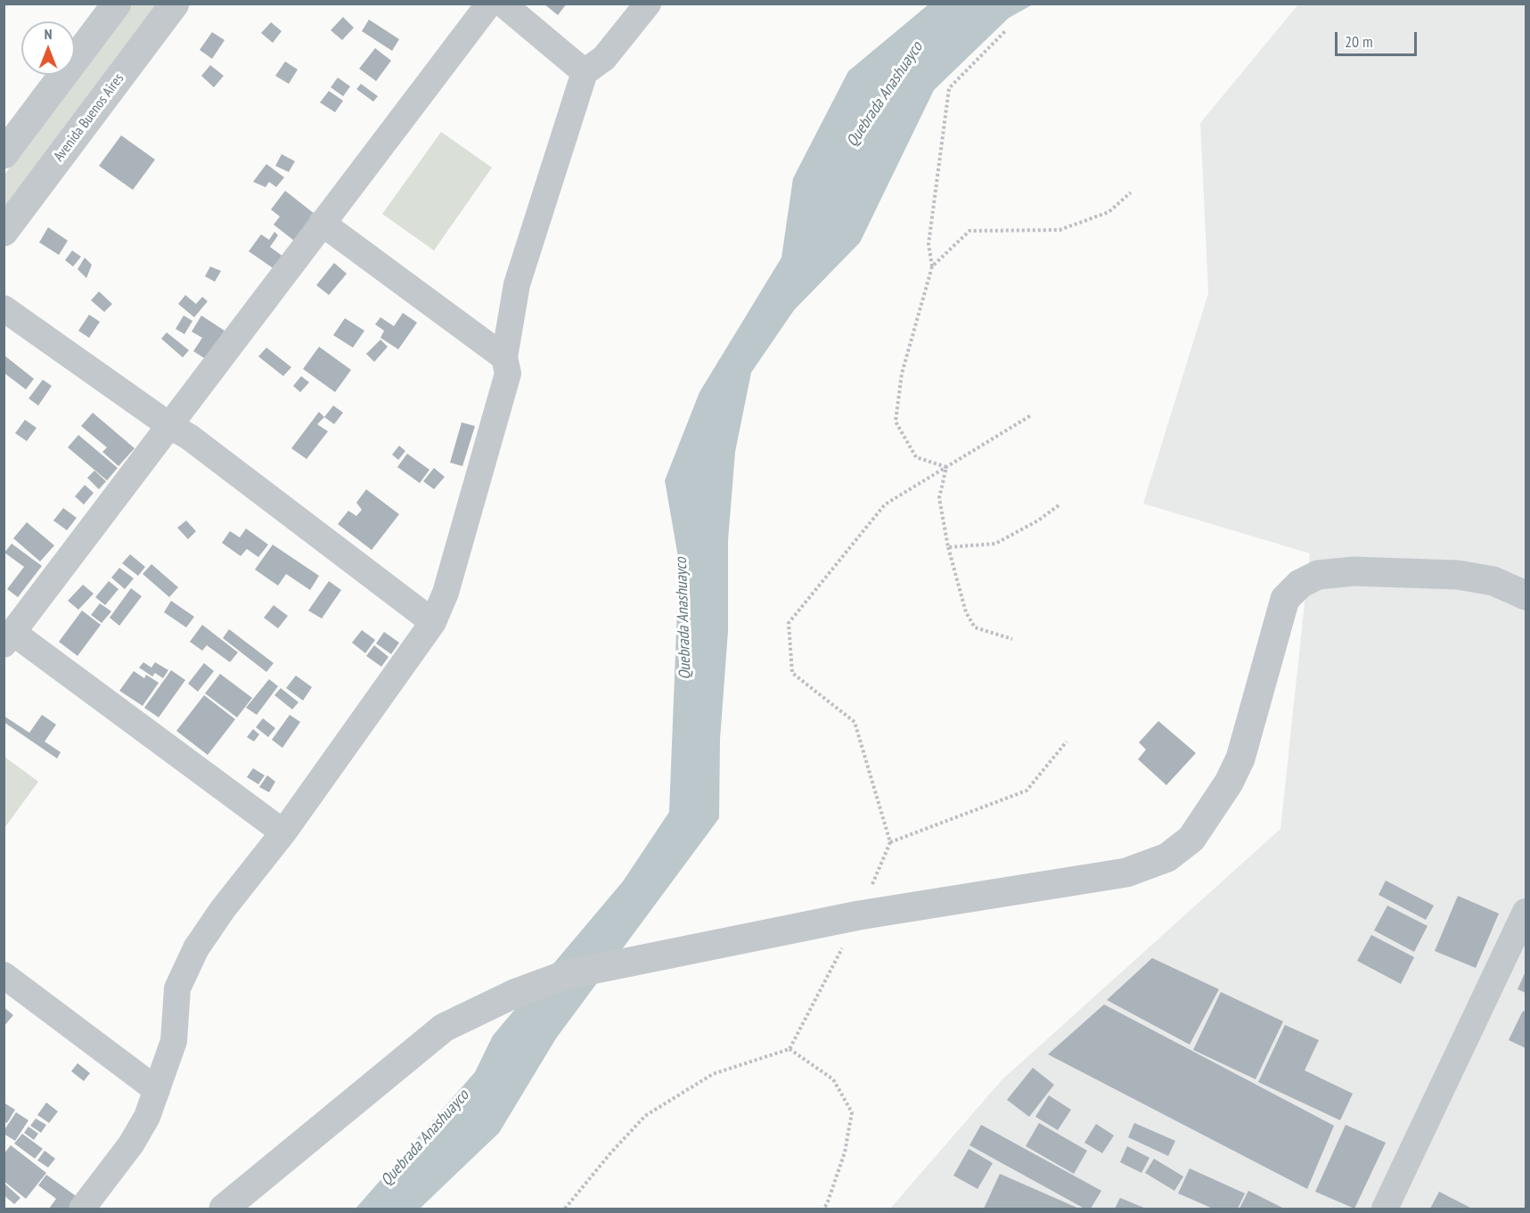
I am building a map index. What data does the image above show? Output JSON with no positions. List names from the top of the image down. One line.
{"streets":{"street":["Avenida Buenos Aires"]},"water":["Quebrada Anashuayco"],"scale_bar":"20 m","north":"top"}
